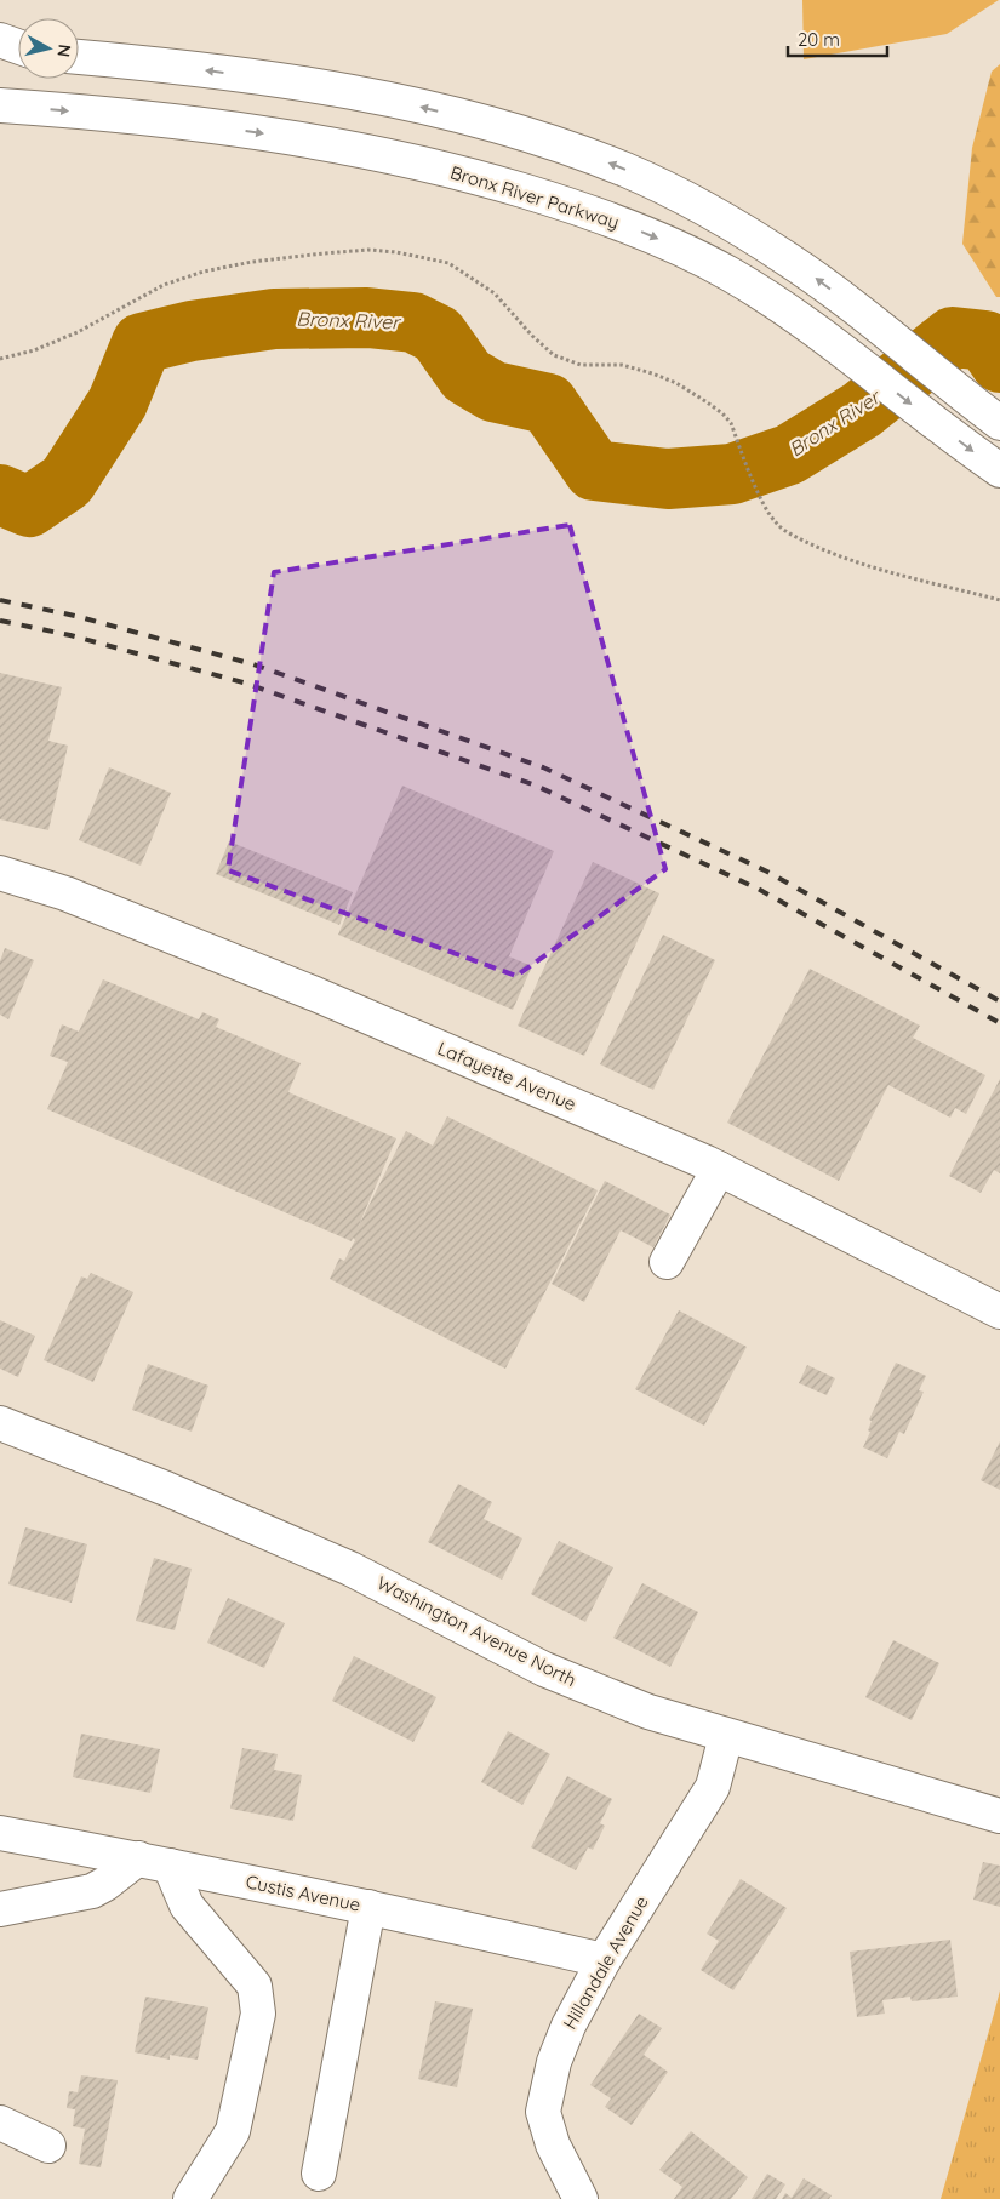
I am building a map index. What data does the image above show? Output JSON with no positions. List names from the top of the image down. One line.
{"streets":{"main road":["Bronx River Parkway","Lafayette Avenue","Washington Avenue North","Custis Avenue","Hillandale Avenue"]},"crossings":[["Washington Avenue North","Hillandale Avenue"],["Custis Avenue","Hillandale Avenue"]],"water":["Bronx River"],"scale_bar":"20 m","north":"right"}
